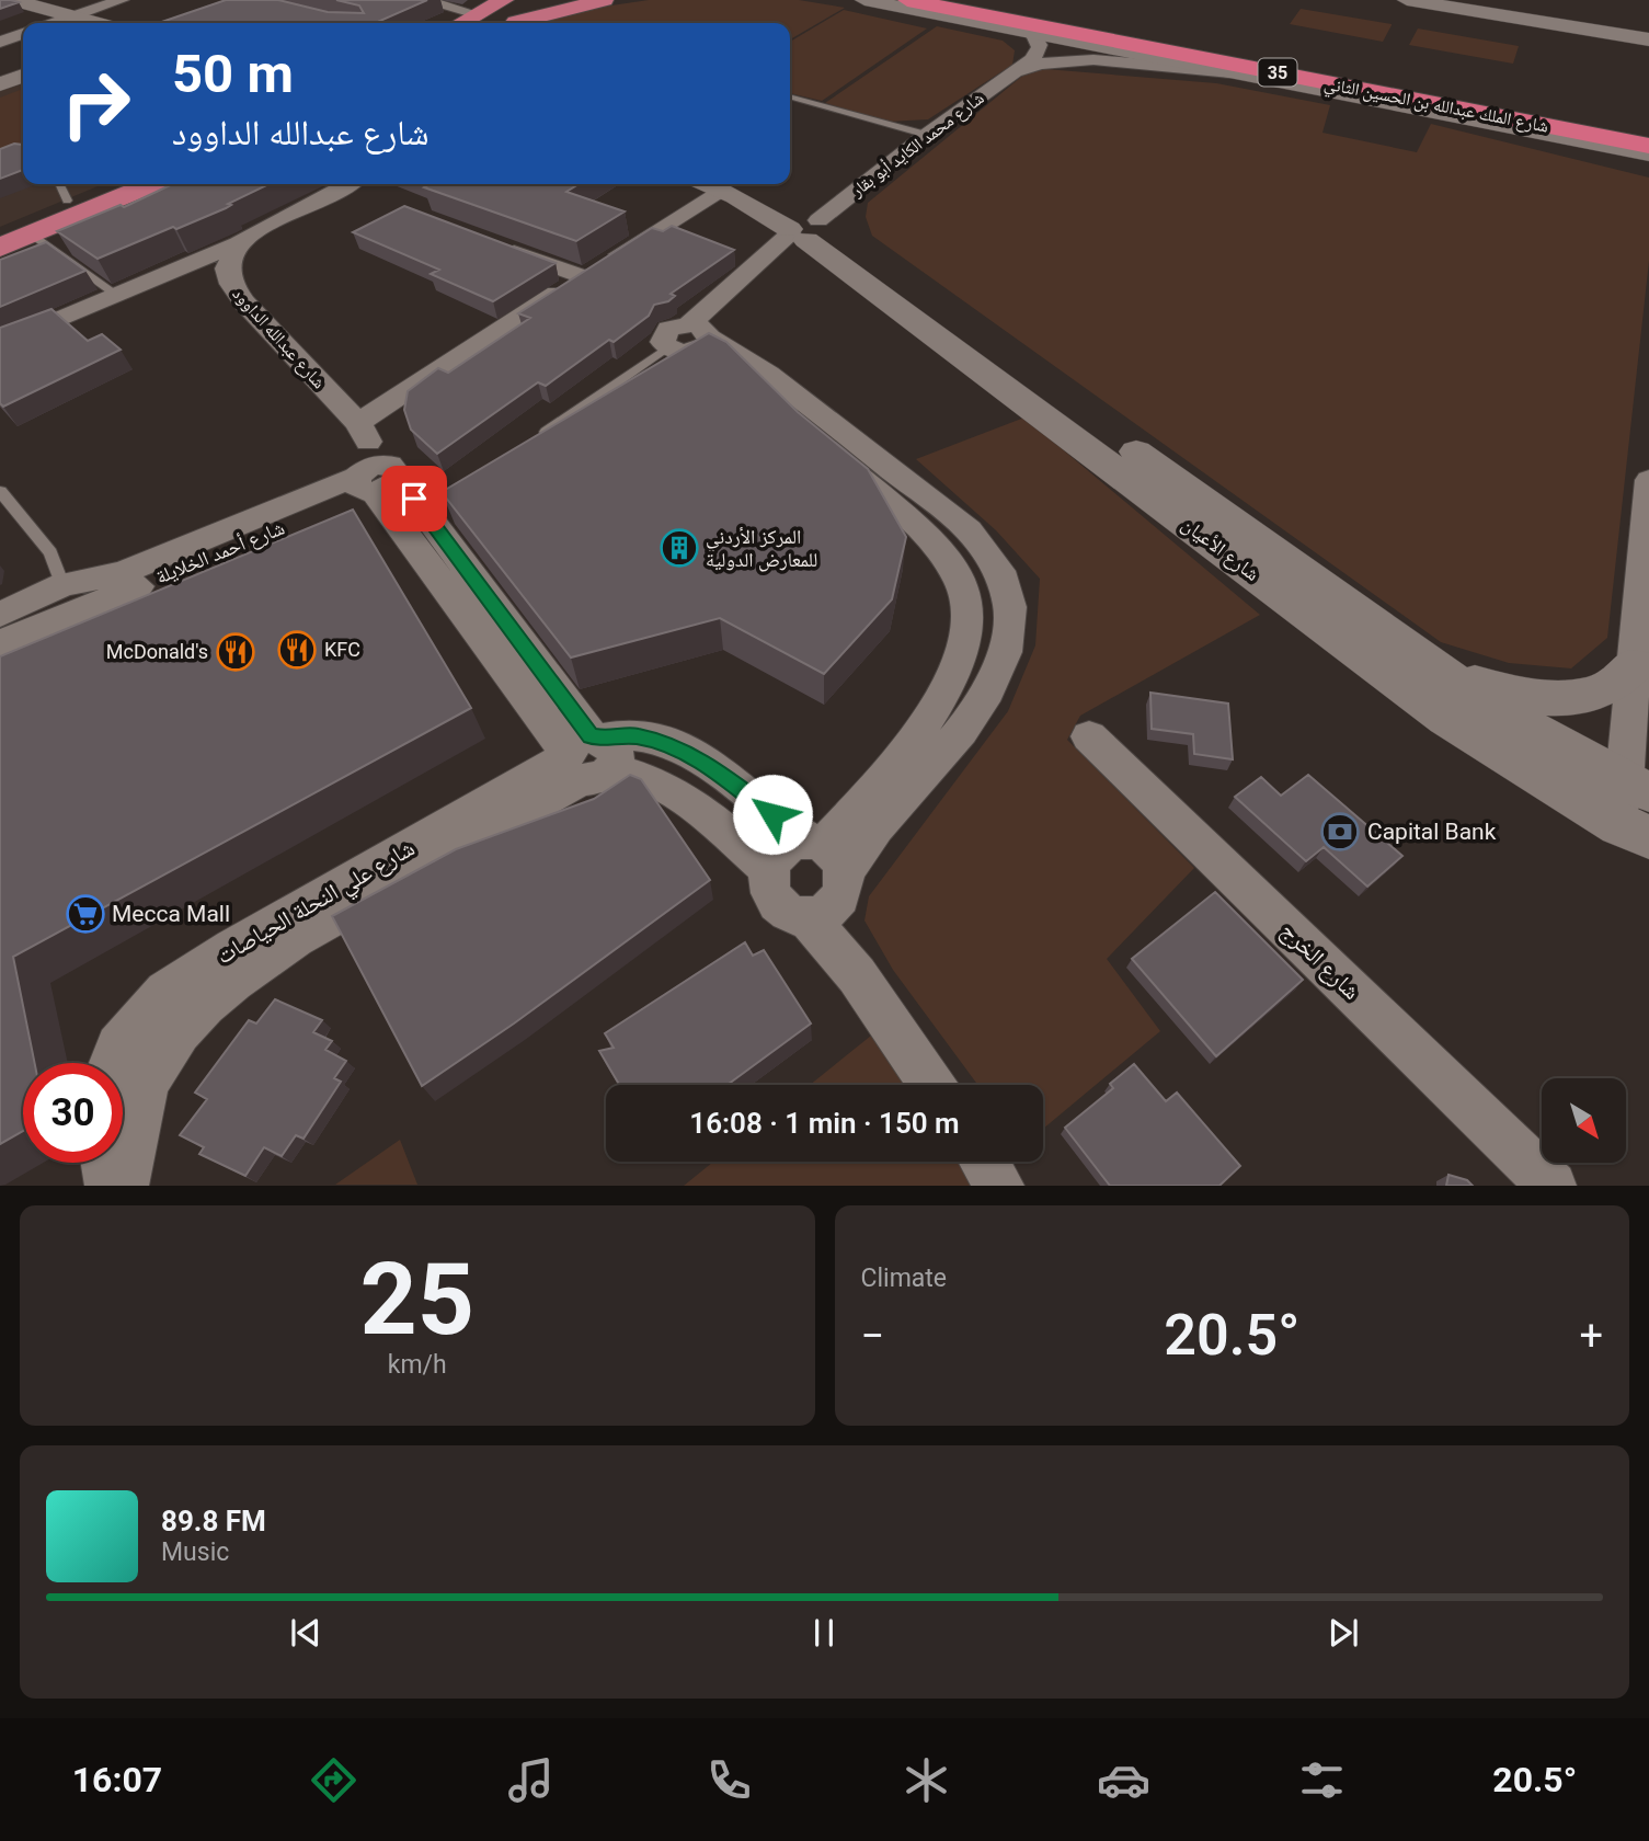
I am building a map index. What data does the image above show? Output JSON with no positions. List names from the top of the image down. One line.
{"streets":{"highway":["35","شارع الملك عبدالله بن الحسين الثاني"],"street":["شارع محمد الكايد أبو بقار","شارع عبدالله الداوود","شارع الأعيان","شارع أحمد الخلايلة","شارع علي النحلة الحياصات","شارع الخرج"]},"crossings":[["شارع الملك عبدالله بن الحسين الثاني","شارع محمد الكايد أبو بقار"],["شارع محمد الكايد أبو بقار","شارع الأعيان"],["شارع عبدالله الداوود","شارع أحمد الخلايلة"],["شارع عبدالله الداوود","شارع علي النحلة الحياصات"]],"places":{"building":["المركز الأردني للمعارض الدولية"],"restaurant":["KFC","McDonald's"],"bank":["Capital Bank"],"supermarket":["Mecca Mall"]},"north":"bottom right","page":{"turn":["50 m","شارع عبدالله الداوود"],"limit":"30","trip":"16:08 · 1 min · 150 m","tile":[["25","km/h"],"Climate"],"heat":["−","20.5°","+"],"song":["89.8 FM","Music"],"tabs":["16:07","20.5°"]}}
